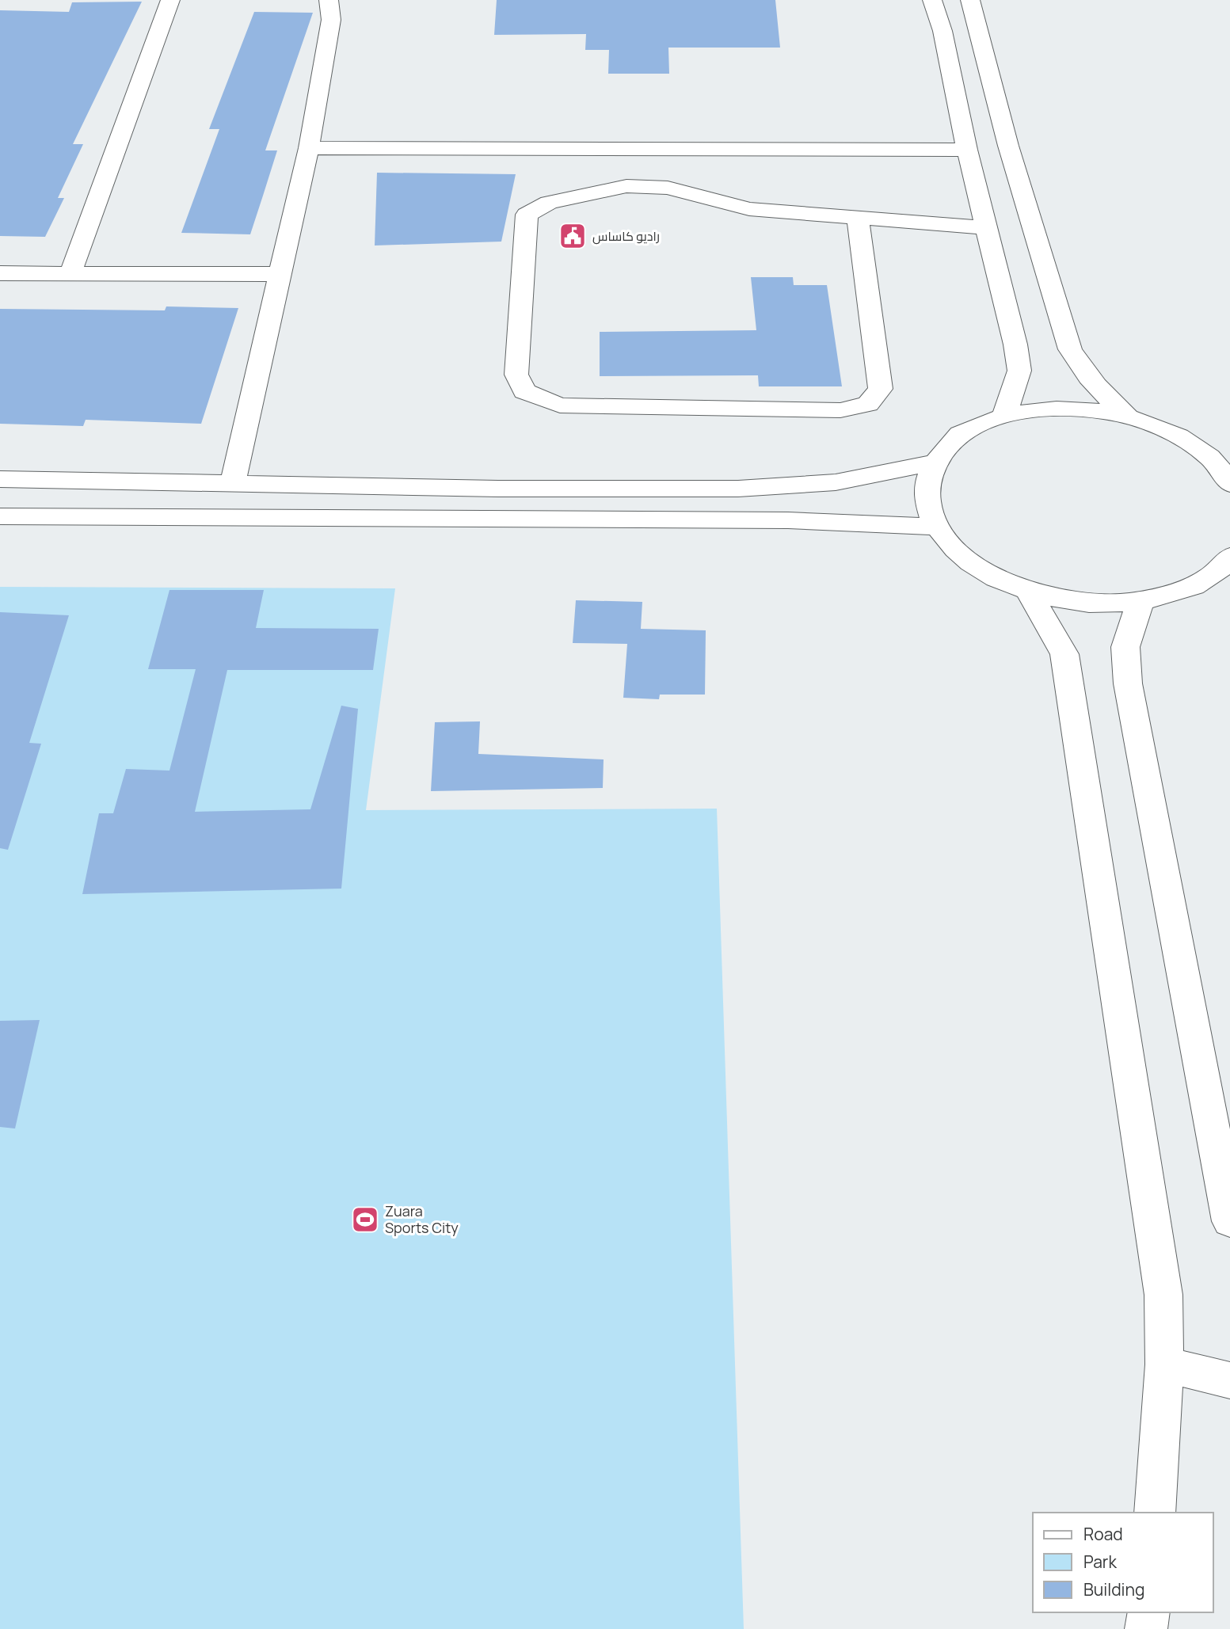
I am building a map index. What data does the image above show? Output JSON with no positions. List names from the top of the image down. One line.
{"places":{"public building":["راديو كاساس"],"sports":["Zuara Sports City"]},"legend":["Road","Park","Building"]}
